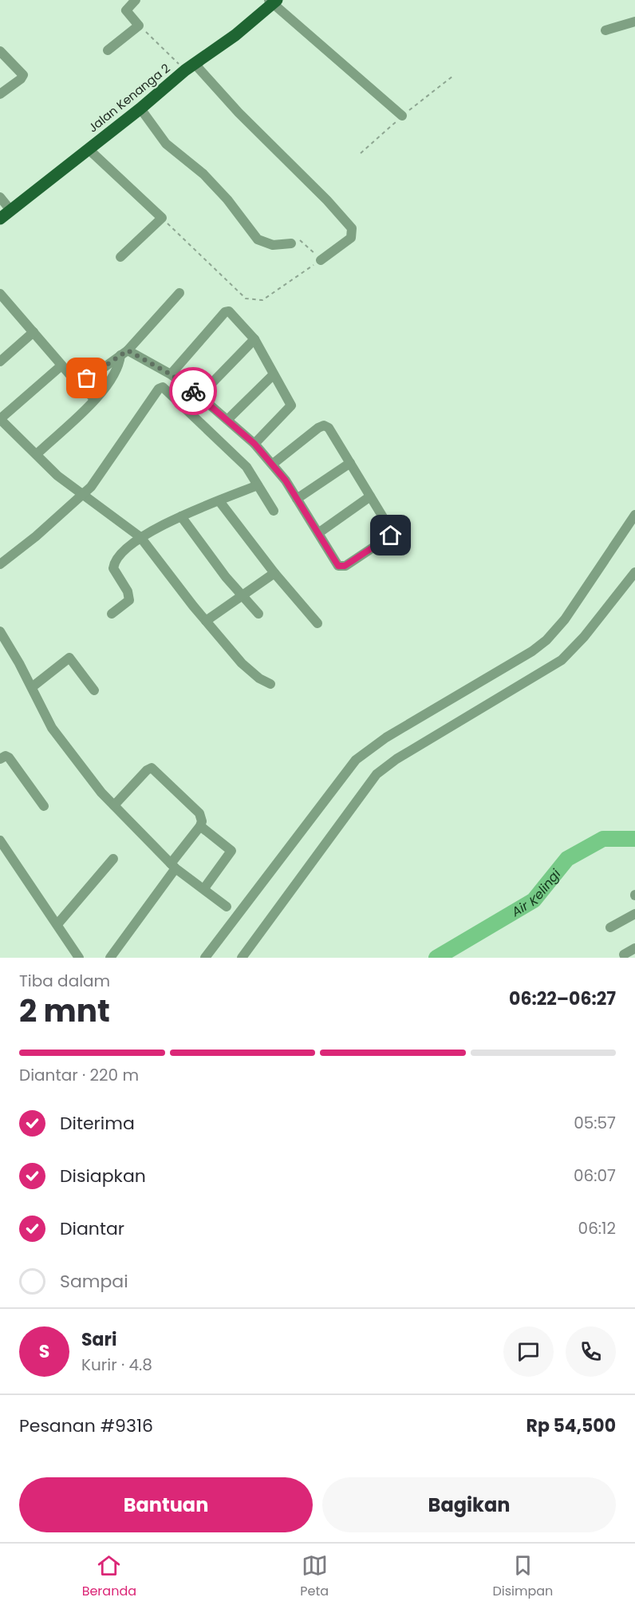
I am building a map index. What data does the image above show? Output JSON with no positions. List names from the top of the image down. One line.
{"streets":{"main road":["Jalan Kenanga 2"]},"water":["Air Kelingi"],"page":{"heading":["2 mnt","Tiba dalam","06:22–06:27"],"panel":["Sari","Kurir · 4.8","Pesanan #9316","Rp 54,500"],"bar":"Diantar · 220 m","list":[["Diterima","05:57"],["Disiapkan","06:07"],["Diantar","06:12"],"Sampai"],"round":"S","buttons":["Bantuan","Bagikan"],"tabs":["Beranda","Peta","Disimpan"]}}
